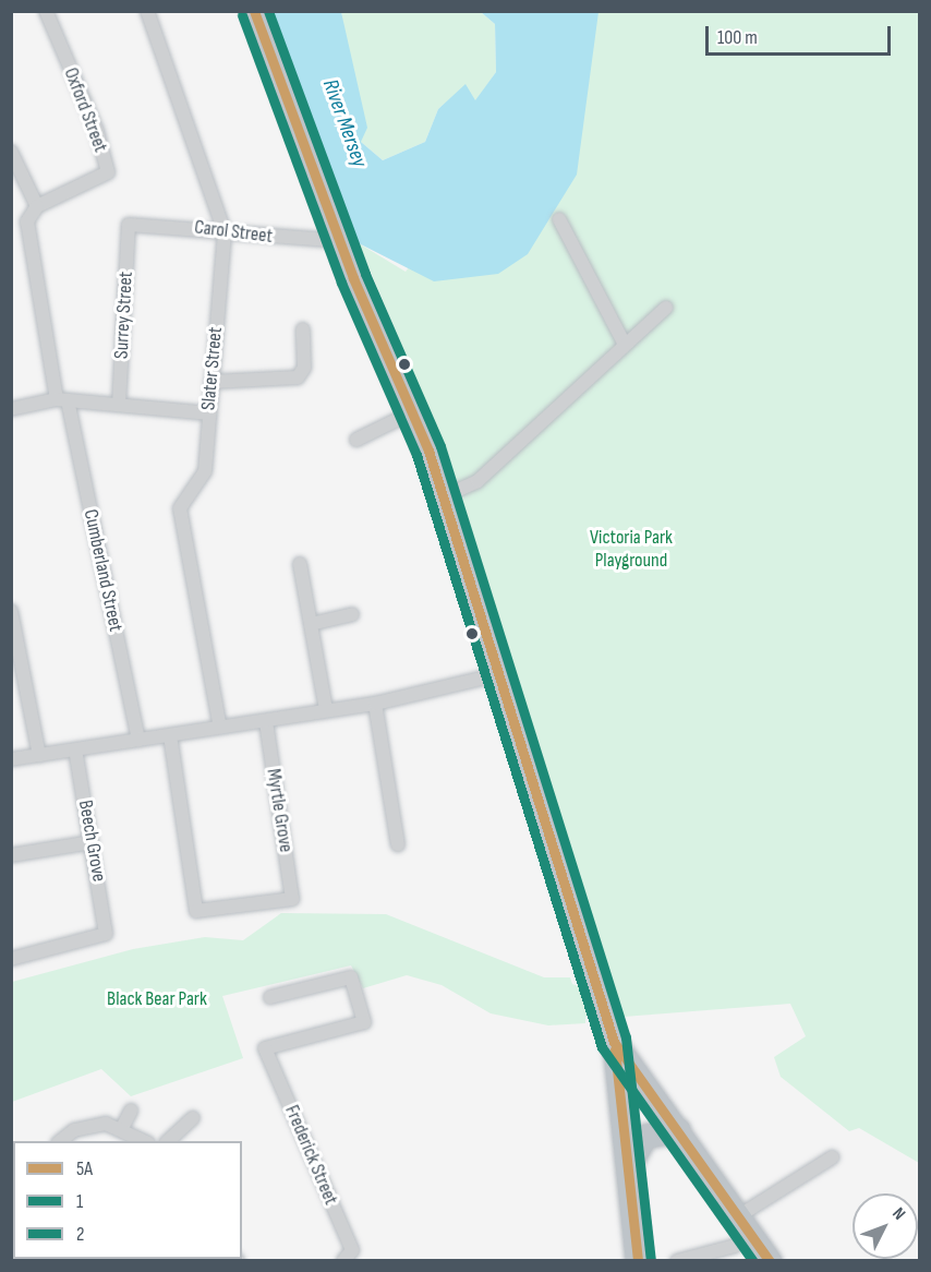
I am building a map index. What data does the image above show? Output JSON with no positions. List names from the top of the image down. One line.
{"streets":{"street":["Oxford Street","Carol Street","Surrey Street","Slater Street","Cumberland Street","Myrtle Grove","Beech Grove","Frederick Street"]},"crossings":[["Oxford Street","Cumberland Street"],["Carol Street","Surrey Street"],["Carol Street","Slater Street"]],"water":["River Mersey"],"parks":["Victoria Park Playground","Black Bear Park"],"lines":["transit line 5A","transit line 2","transit line 1"],"legend":["5A","1","2"],"scale_bar":"100 m","north":"top right"}
